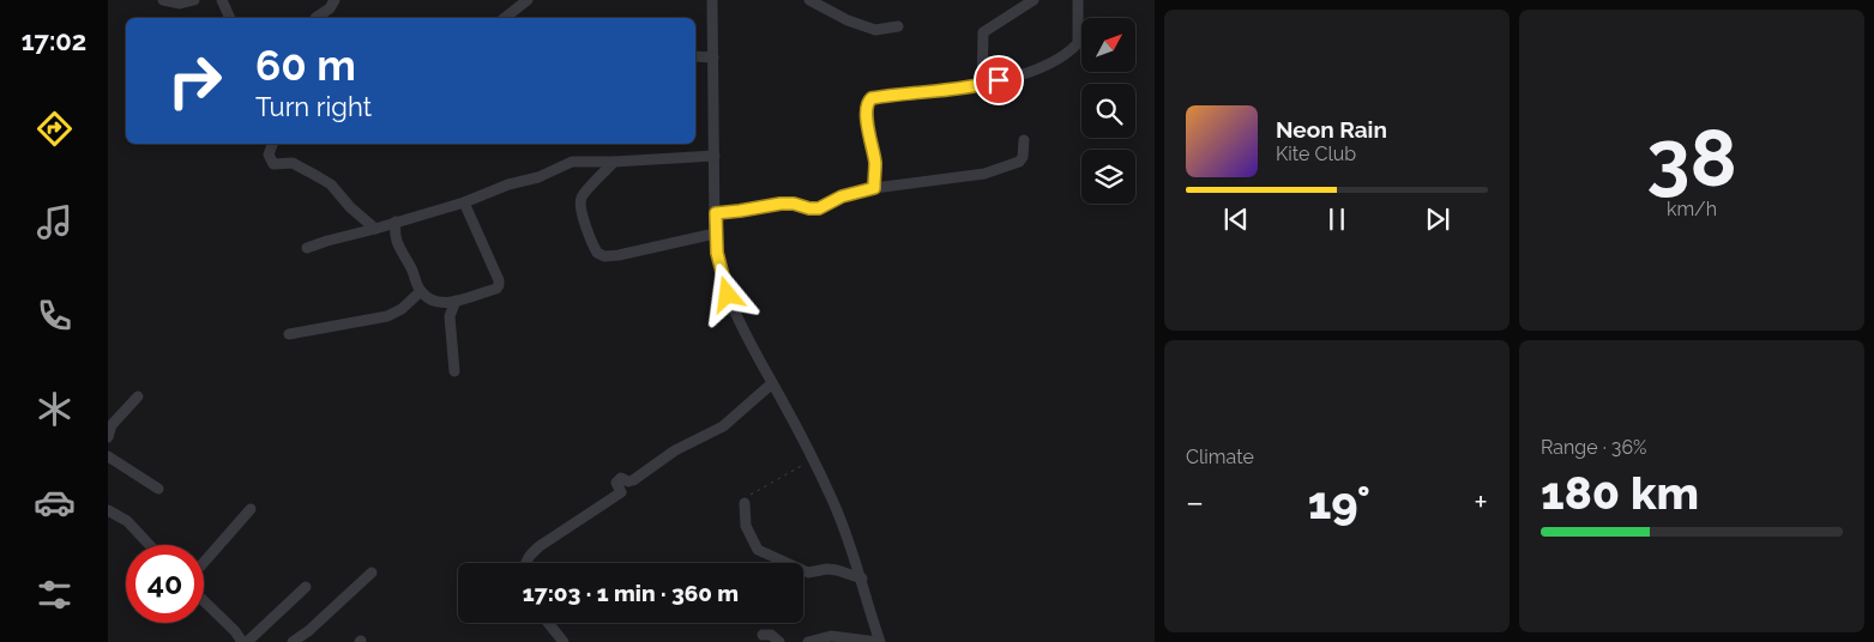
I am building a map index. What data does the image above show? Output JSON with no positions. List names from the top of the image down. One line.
{"north":"top right","page":{"tabs":"17:02","tile":[["38","km/h"],"Climate",["Range · 36%","180 km"]],"turn":["60 m","Turn right"],"song":["Neon Rain","Kite Club"],"heat":["−","19°","+"],"limit":"40","trip":"17:03 · 1 min · 360 m"}}
